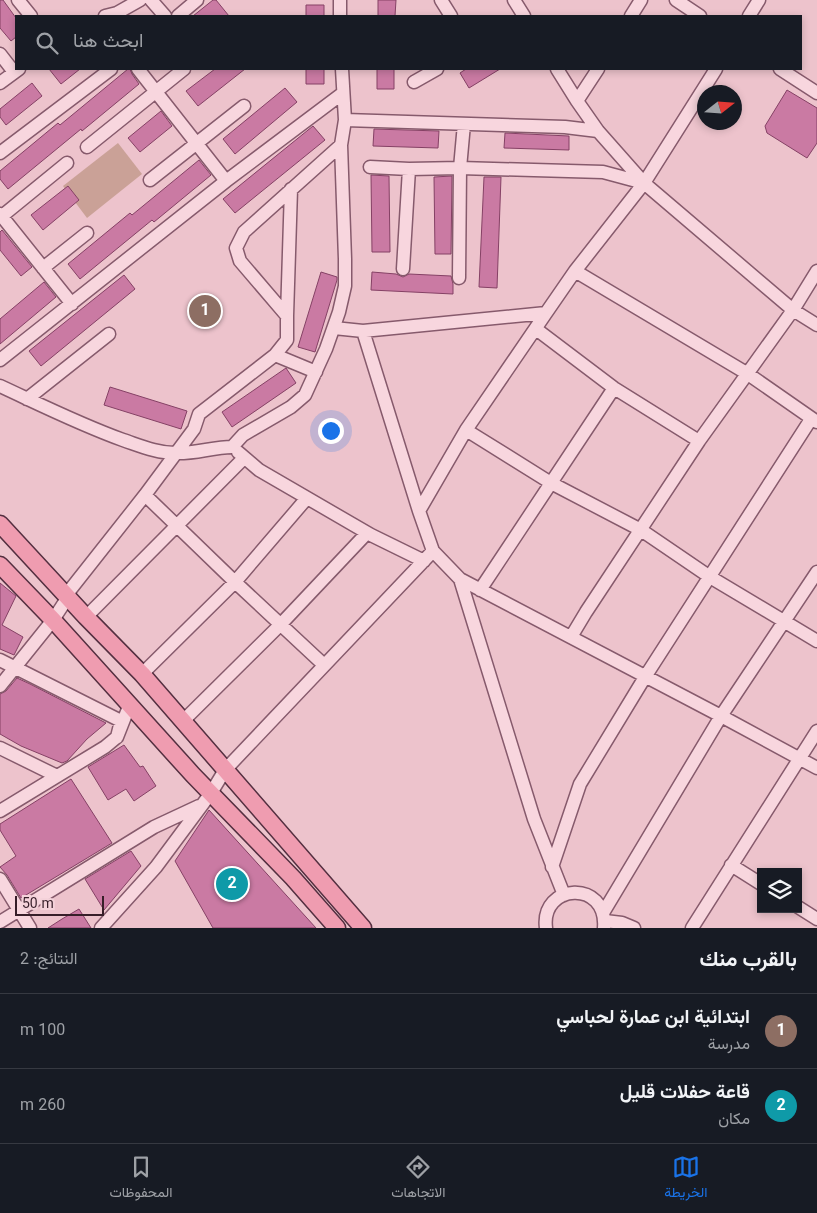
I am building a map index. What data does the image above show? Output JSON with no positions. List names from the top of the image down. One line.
{"scale_bar":"50 m","north":"right","page":{"search":"ابحث هنا","pins":["1","2"],"scale":"50 m","heading":["بالقرب منك","النتائج: 2"],"list":[{"mark":"1","name":"ابتدائية ابن عمارة لحباسي","note":"مدرسة","value":"100 m"},{"mark":"2","name":"قاعة حفلات قليل","note":"مكان","value":"260 m"}],"nav":["الخريطة","الاتجاهات","المحفوظات"]}}
